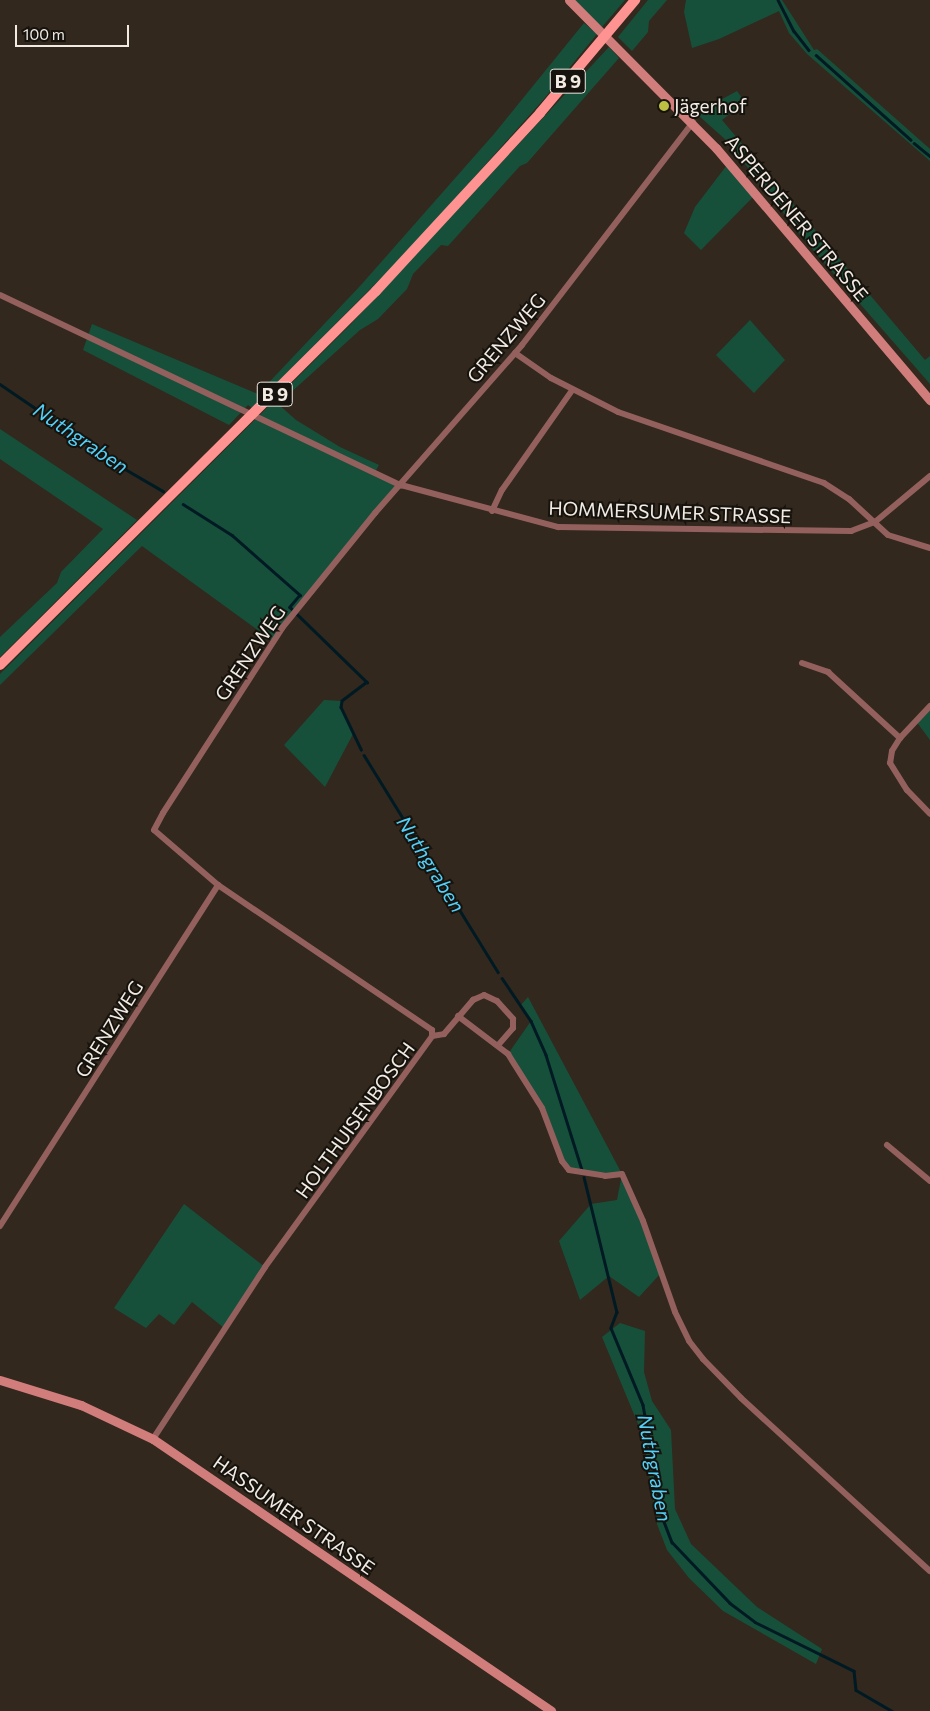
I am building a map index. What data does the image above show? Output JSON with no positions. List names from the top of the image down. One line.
{"streets":{"main road":["B 9"],"street":["ASPERDENER STRASSE","GRENZWEG","HOMMERSUMER STRASSE","HOLTHUISENBOSCH","HASSUMER STRASSE"]},"crossings":[["ASPERDENER STRASSE","GRENZWEG"],["GRENZWEG","HOMMERSUMER STRASSE"],["GRENZWEG","HOLTHUISENBOSCH"],["HOLTHUISENBOSCH","HASSUMER STRASSE"]],"water":["Nuthgraben"],"places":["Jägerhof"],"scale_bar":"100 m"}
